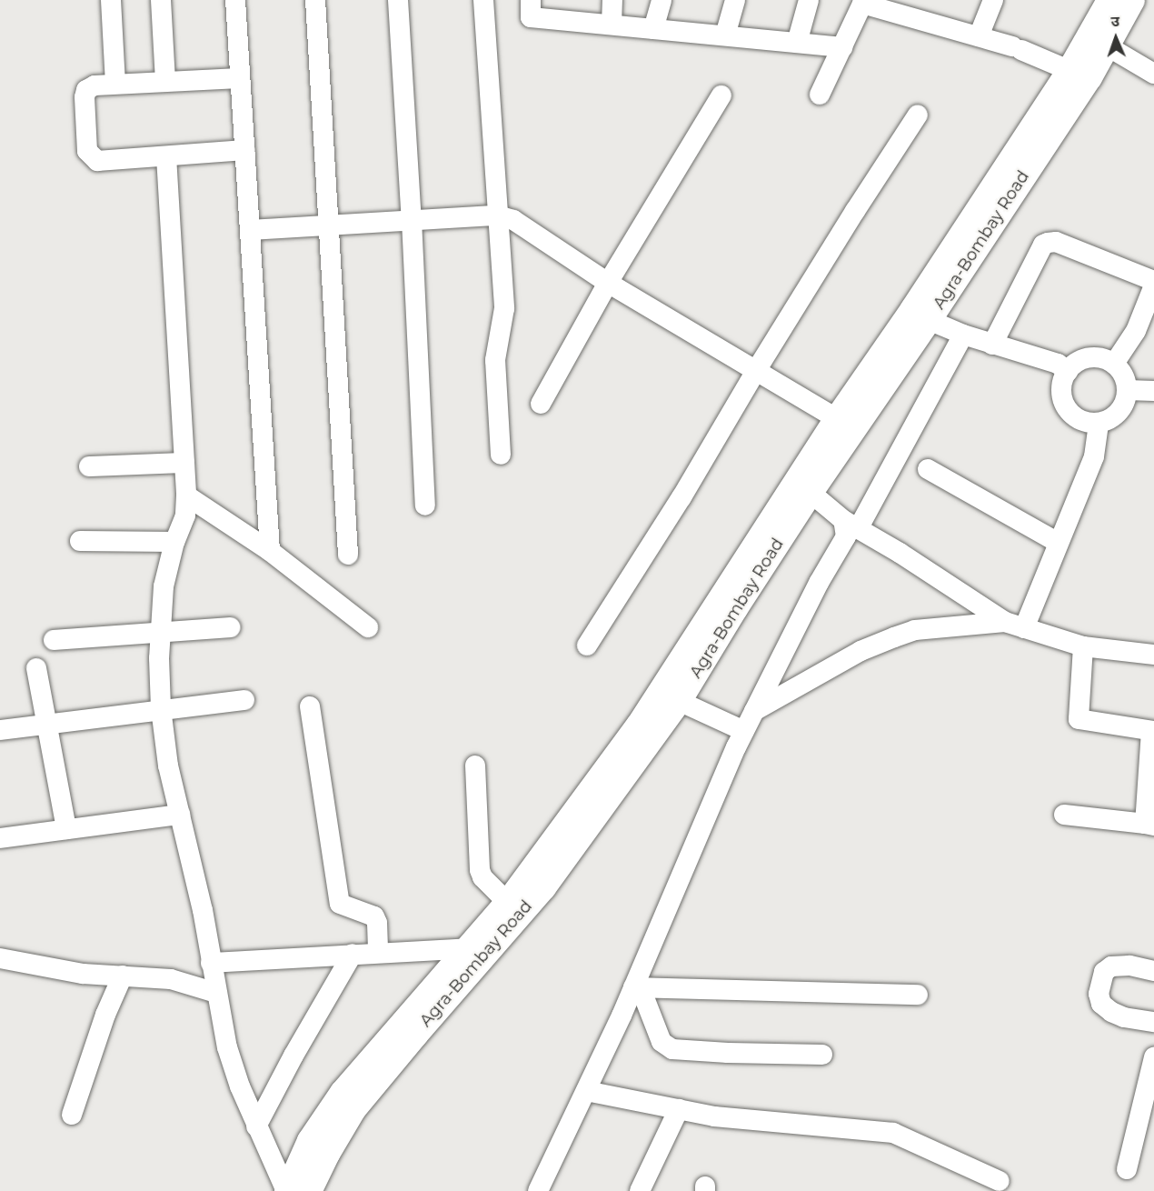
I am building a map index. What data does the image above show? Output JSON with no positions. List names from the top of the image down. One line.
{"streets":{"main road":["Agra-Bombay Road"]},"north":"top"}
